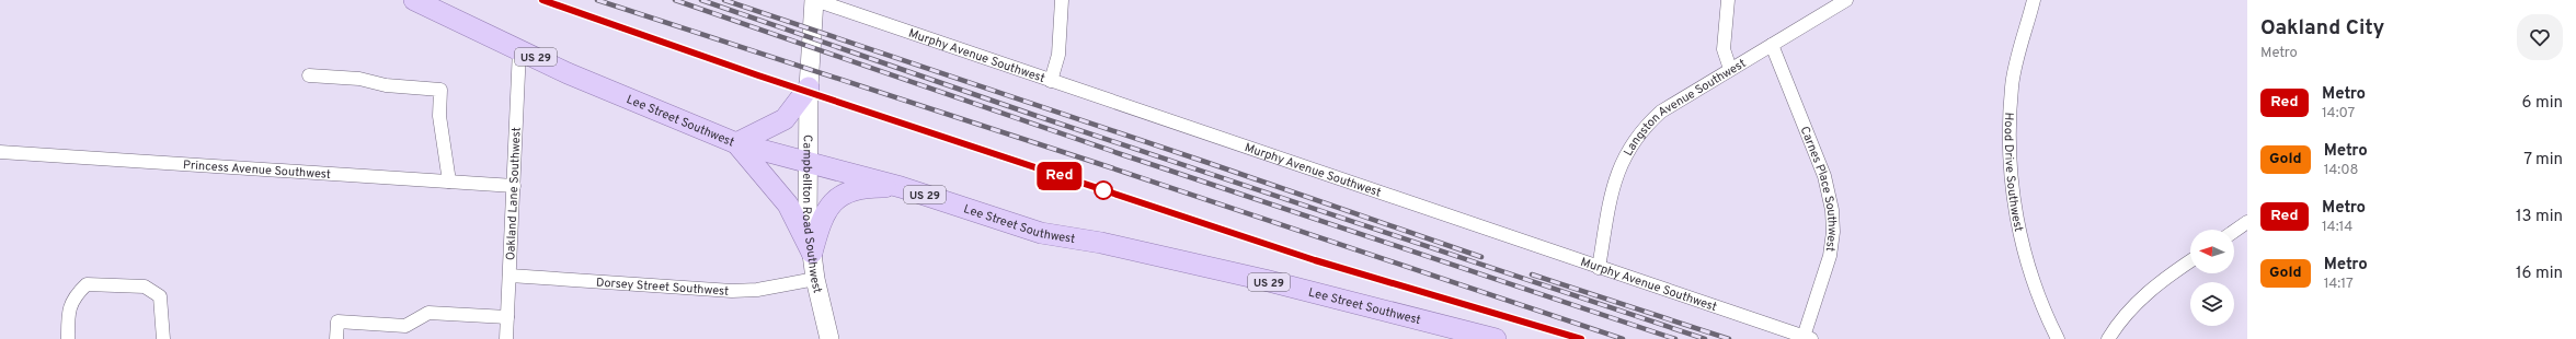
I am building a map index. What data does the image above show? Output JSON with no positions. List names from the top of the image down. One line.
{"streets":{"main road":["US 29","Lee Street Southwest","Campbellton Road Southwest"],"street":["Murphy Avenue Southwest","Langston Avenue Southwest","Princess Avenue Southwest","Hood Drive Southwest","Carnes Place Southwest","Oakland Lane Southwest","Dorsey Street Southwest"]},"crossings":[["Murphy Avenue Southwest","Langston Avenue Southwest"],["Murphy Avenue Southwest","Carnes Place Southwest"],["Murphy Avenue Southwest","Campbellton Road Southwest"],["Langston Avenue Southwest","Carnes Place Southwest"],["Lee Street Southwest","Oakland Lane Southwest"],["Lee Street Southwest","Campbellton Road Southwest"],["Princess Avenue Southwest","Oakland Lane Southwest"],["Oakland Lane Southwest","Dorsey Street Southwest"],["Campbellton Road Southwest","Dorsey Street Southwest"]],"lines":["metro line Red"],"north":"left","page":{"on_map":"Red","heading":["Oakland City","Metro"],"list":[{"mark":"Red","name":"Metro","note":"14:07","value":"6 min"},{"mark":"Gold","name":"Metro","note":"14:08","value":"7 min"},{"mark":"Red","name":"Metro","note":"14:14","value":"13 min"},{"mark":"Gold","name":"Metro","note":"14:17","value":"16 min"}]}}
